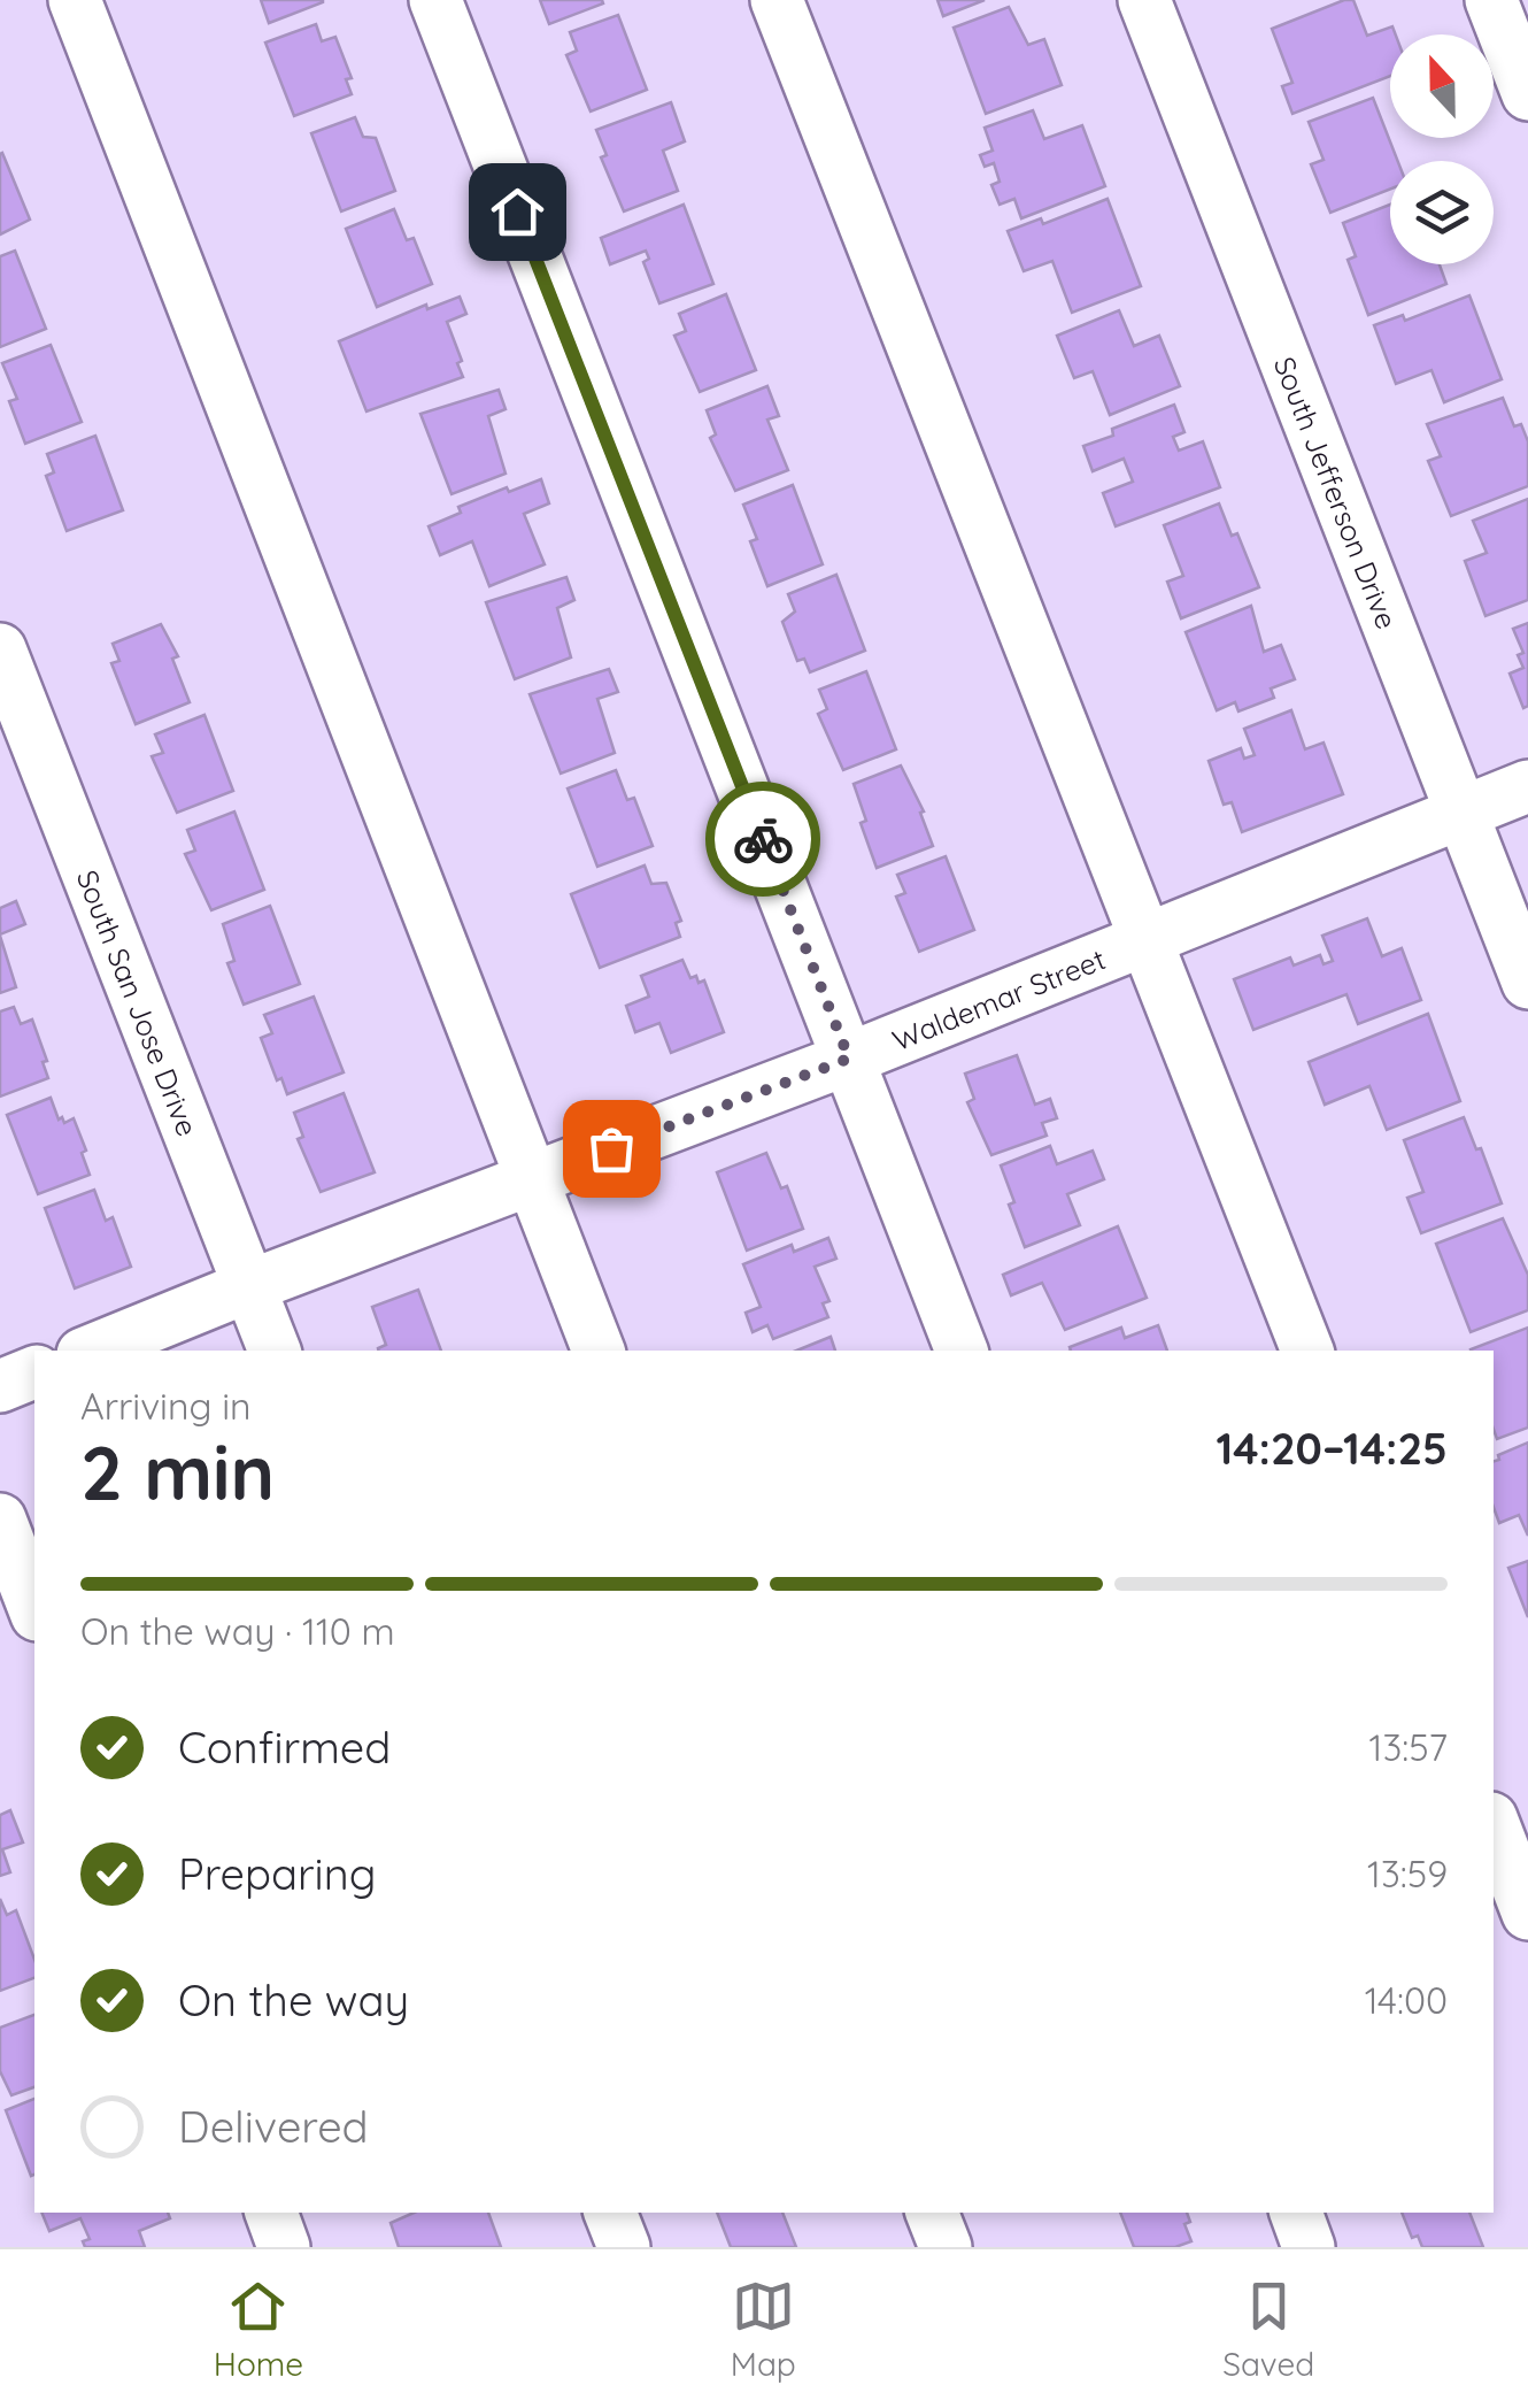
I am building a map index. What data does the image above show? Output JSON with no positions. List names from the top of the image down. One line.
{"streets":{"street":["South Jefferson Drive","Waldemar Street","South San Jose Drive"]},"crossings":[["South Jefferson Drive","Waldemar Street"],["Waldemar Street","South San Jose Drive"]],"north":"top","page":{"heading":["2 min","Arriving in","14:20–14:25"],"bar":"On the way · 110 m","list":[["Confirmed","13:57"],["Preparing","13:59"],["On the way","14:00"],"Delivered"],"tabs":["Home","Map","Saved"]}}
